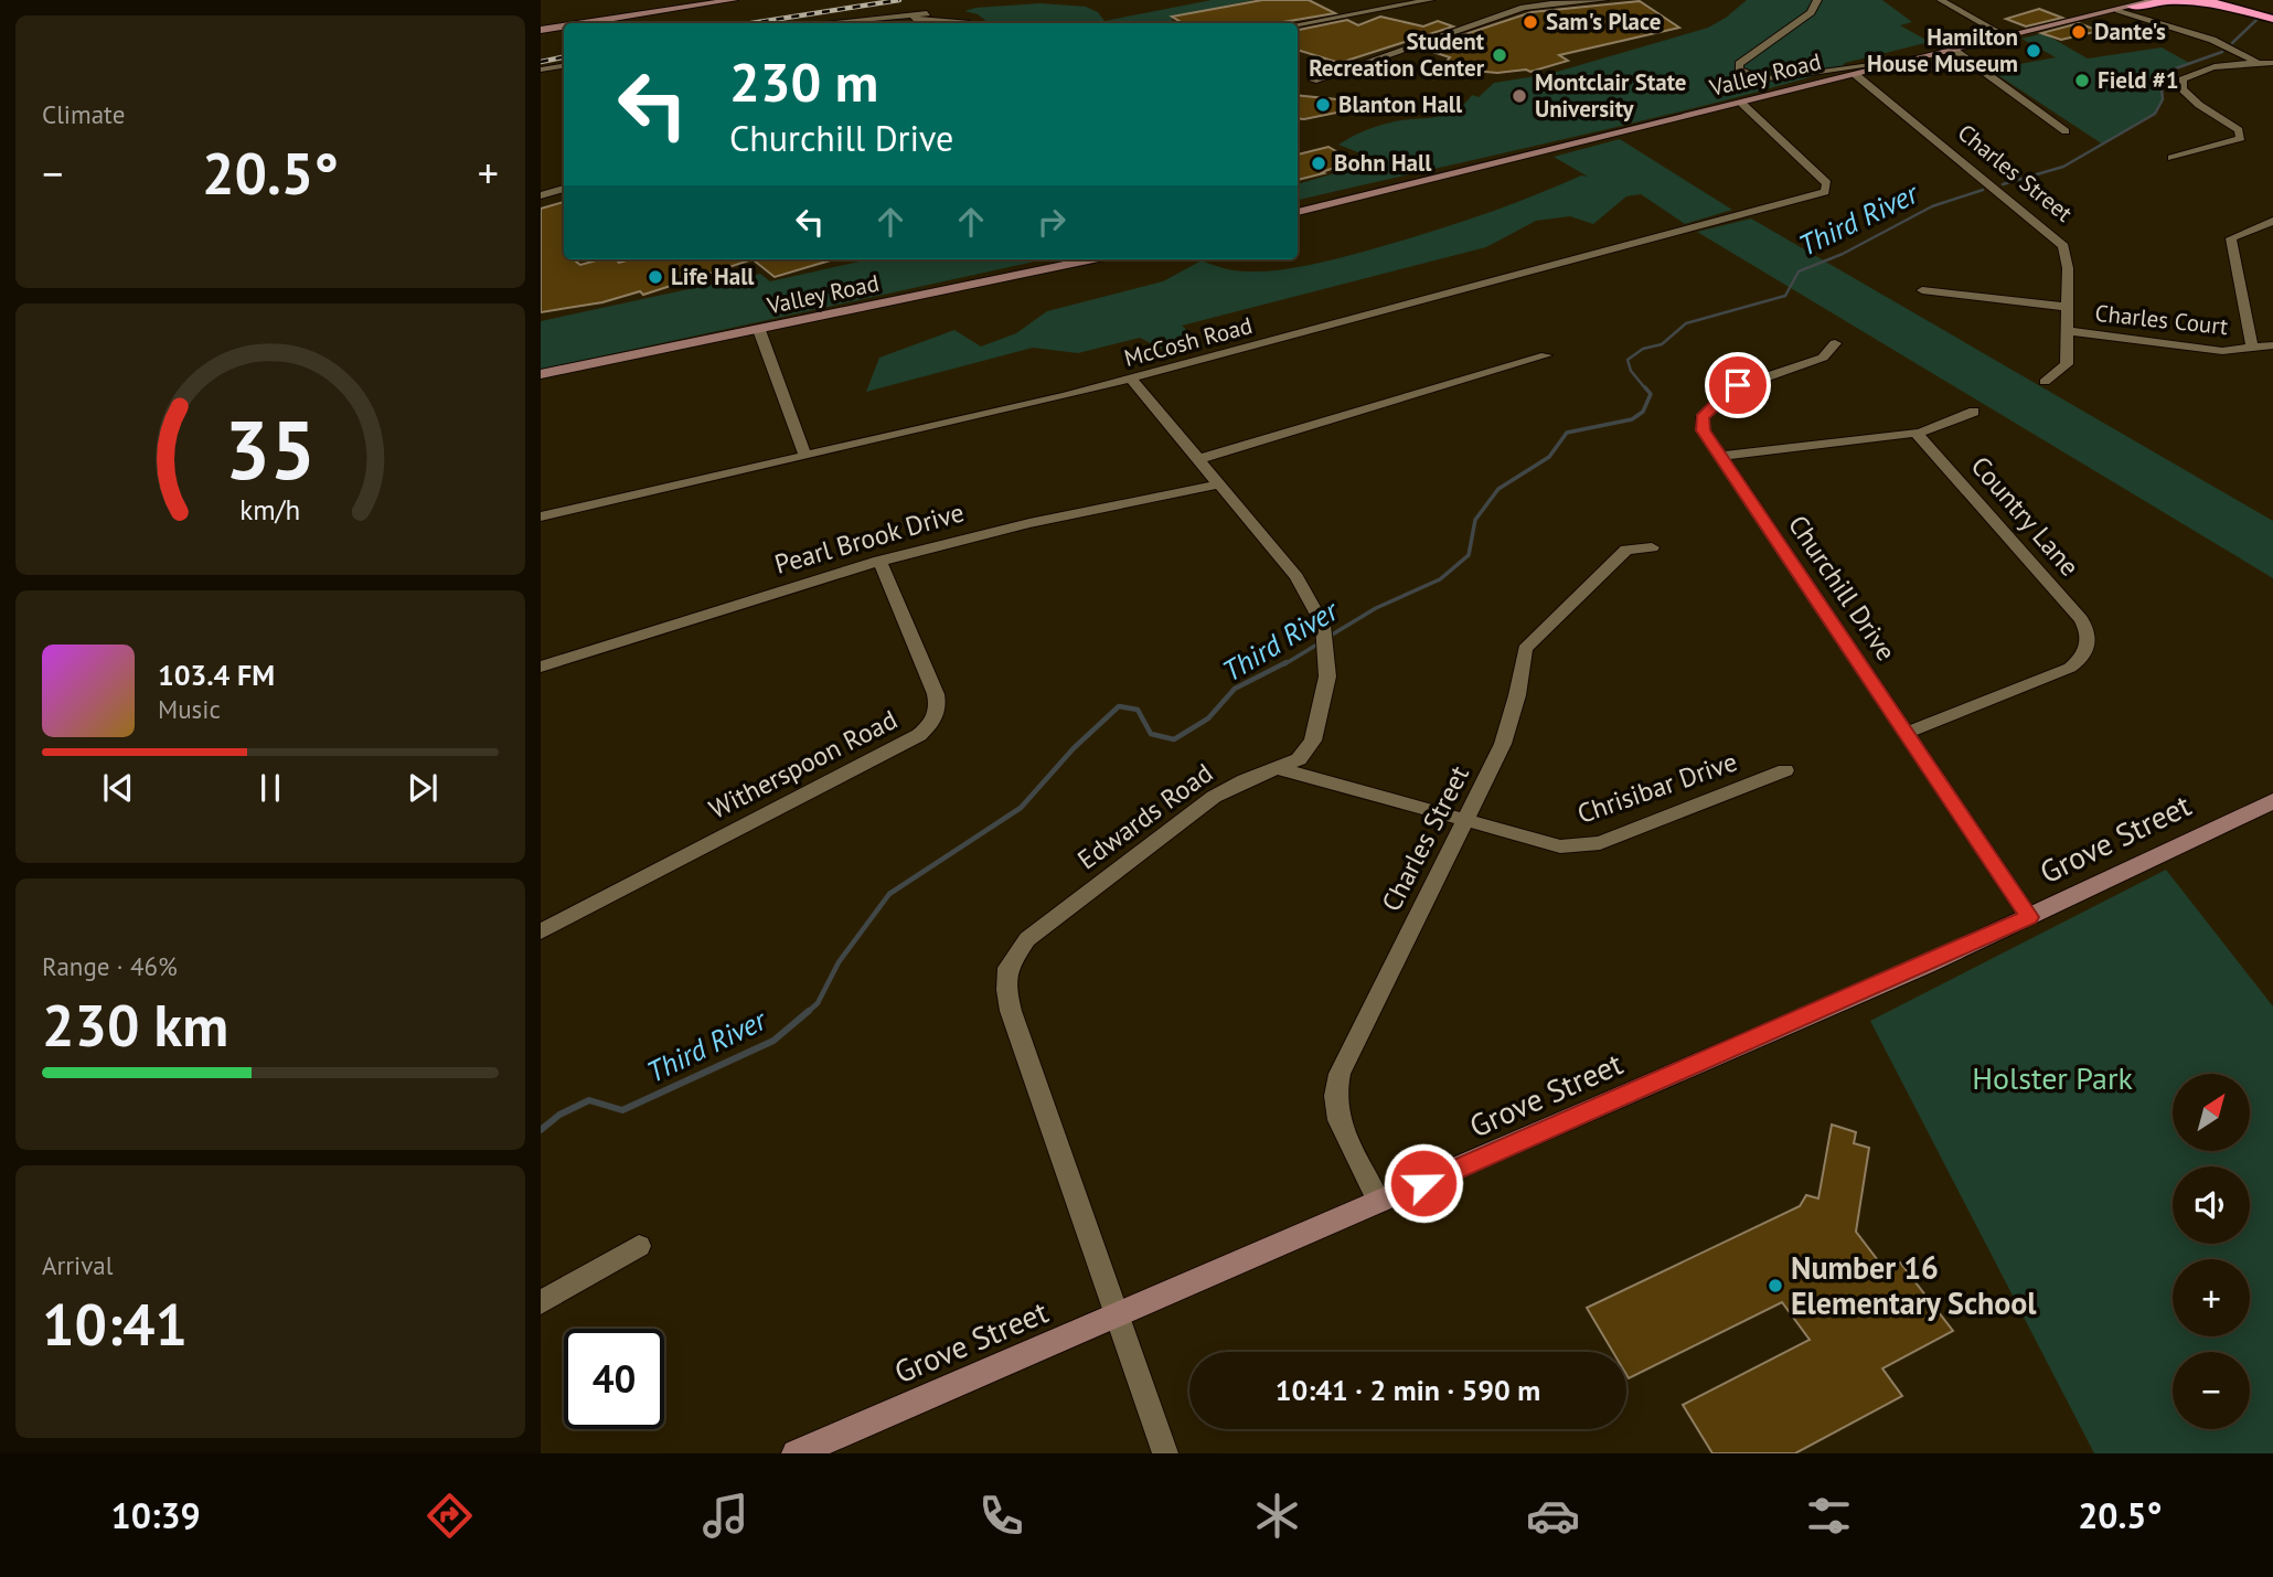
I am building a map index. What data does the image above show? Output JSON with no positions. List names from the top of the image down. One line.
{"streets":{"main road":["Valley Road","Grove Street"],"street":["Charles Street","Charles Court","McCosh Road","Country Lane","Pearl Brook Drive","Churchill Drive","Witherspoon Road","Chrisibar Drive","Edwards Road"]},"crossings":[["Valley Road","Charles Street"],["Valley Road","McCosh Road"],["Charles Street","Charles Court"],["Charles Street","Chrisibar Drive"],["Charles Street","Grove Street"],["McCosh Road","Edwards Road"],["Country Lane","Churchill Drive"],["Pearl Brook Drive","Witherspoon Road"],["Pearl Brook Drive","Edwards Road"],["Churchill Drive","Grove Street"],["Chrisibar Drive","Edwards Road"],["Edwards Road","Grove Street"]],"water":["Third River"],"parks":["Holster Park"],"places":["Sam's Place","Dante's","Hamilton House Museum","Student Recreation Center","Field #1","Montclair State University","Blanton Hall","Bohn Hall","Life Hall","Number 16 Elementary School"],"north":"top right","page":{"tile":["Climate",["Range · 46%","230 km"],["Arrival","10:41"]],"turn":["230 m","Churchill Drive"],"heat":["−","20.5°","+"],"song":["103.4 FM","Music"],"map_buttons":["+","−"],"limit":"40","trip":"10:41 · 2 min · 590 m","tabs":["10:39","20.5°"],"gauge":["35","km/h"]}}
